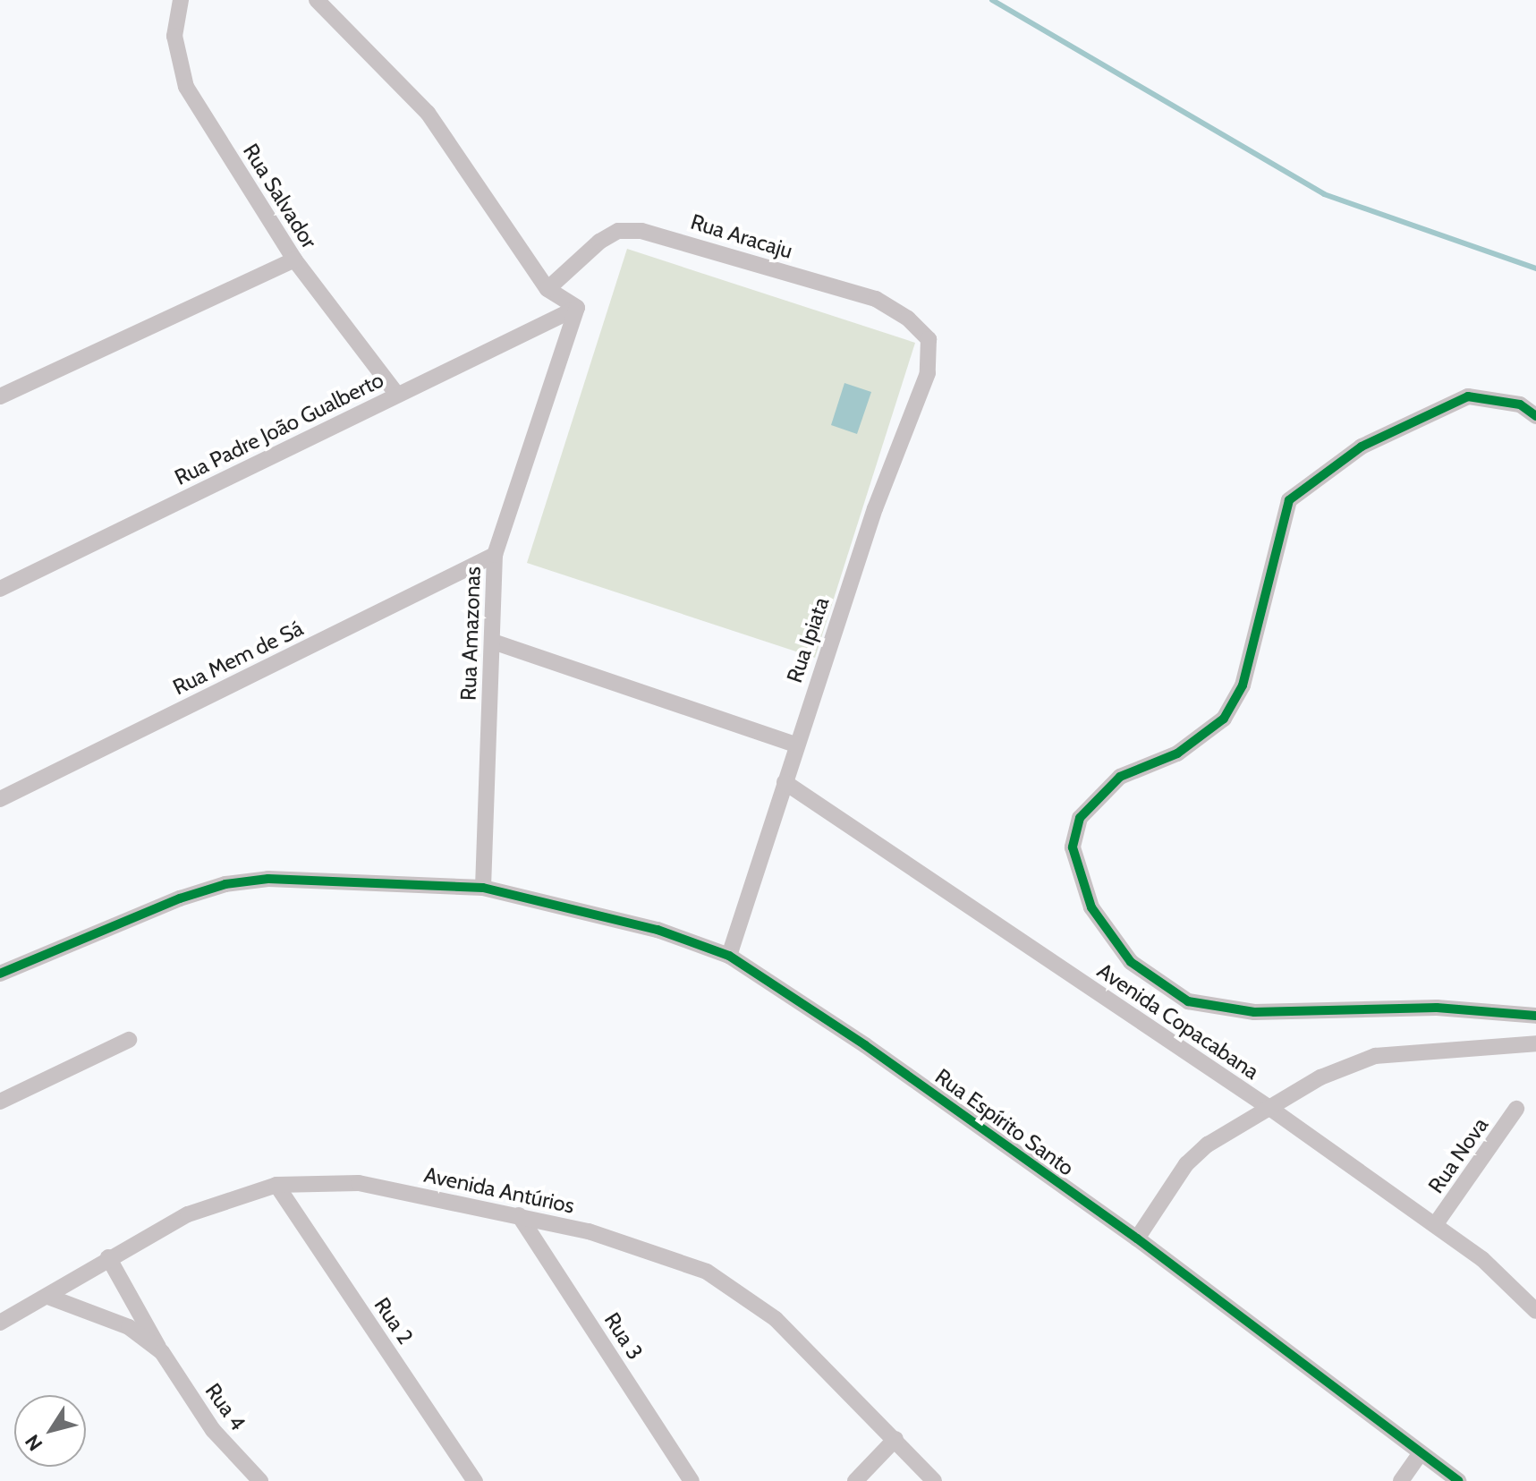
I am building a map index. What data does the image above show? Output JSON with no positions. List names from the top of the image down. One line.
{"streets":{"street":["Rua Salvador","Rua Aracaju","Rua Padre João Gualberto","Rua Amazonas","Rua Ipiata","Rua Mem de Sá","Avenida Copacabana","Rua Espírito Santo","Rua Nova","Avenida Antúrios","Rua 2","Rua 3","Rua 4"]},"crossings":[["Rua Salvador","Rua Padre João Gualberto"],["Rua Aracaju","Rua Ipiata"],["Rua Padre João Gualberto","Rua Amazonas"],["Rua Amazonas","Rua Mem de Sá"],["Rua Amazonas","Rua Espírito Santo"],["Rua Ipiata","Avenida Copacabana"],["Rua Ipiata","Rua Espírito Santo"],["Avenida Copacabana","Rua Nova"],["Avenida Antúrios","Rua 2"],["Avenida Antúrios","Rua 3"],["Avenida Antúrios","Rua 4"]],"north":"bottom left"}
